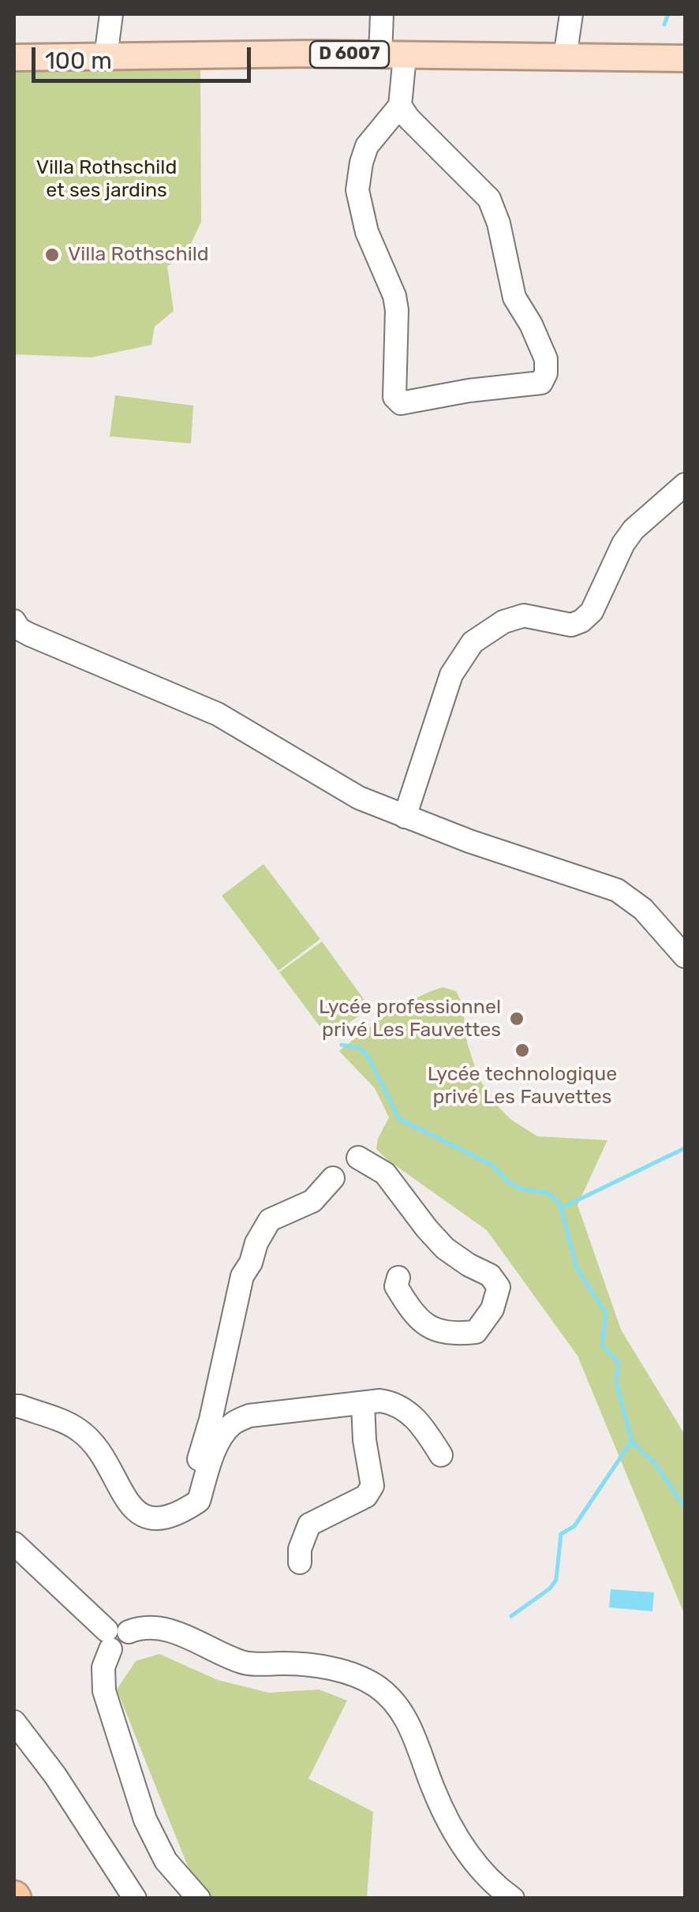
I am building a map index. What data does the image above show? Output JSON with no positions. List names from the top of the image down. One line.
{"streets":{"main road":["D 6007"]},"parks":["Villa Rothschild et ses jardins"],"places":["Villa Rothschild","Lycée professionnel privé Les Fauvettes","Lycée technologique privé Les Fauvettes"],"scale_bar":"100 m"}
